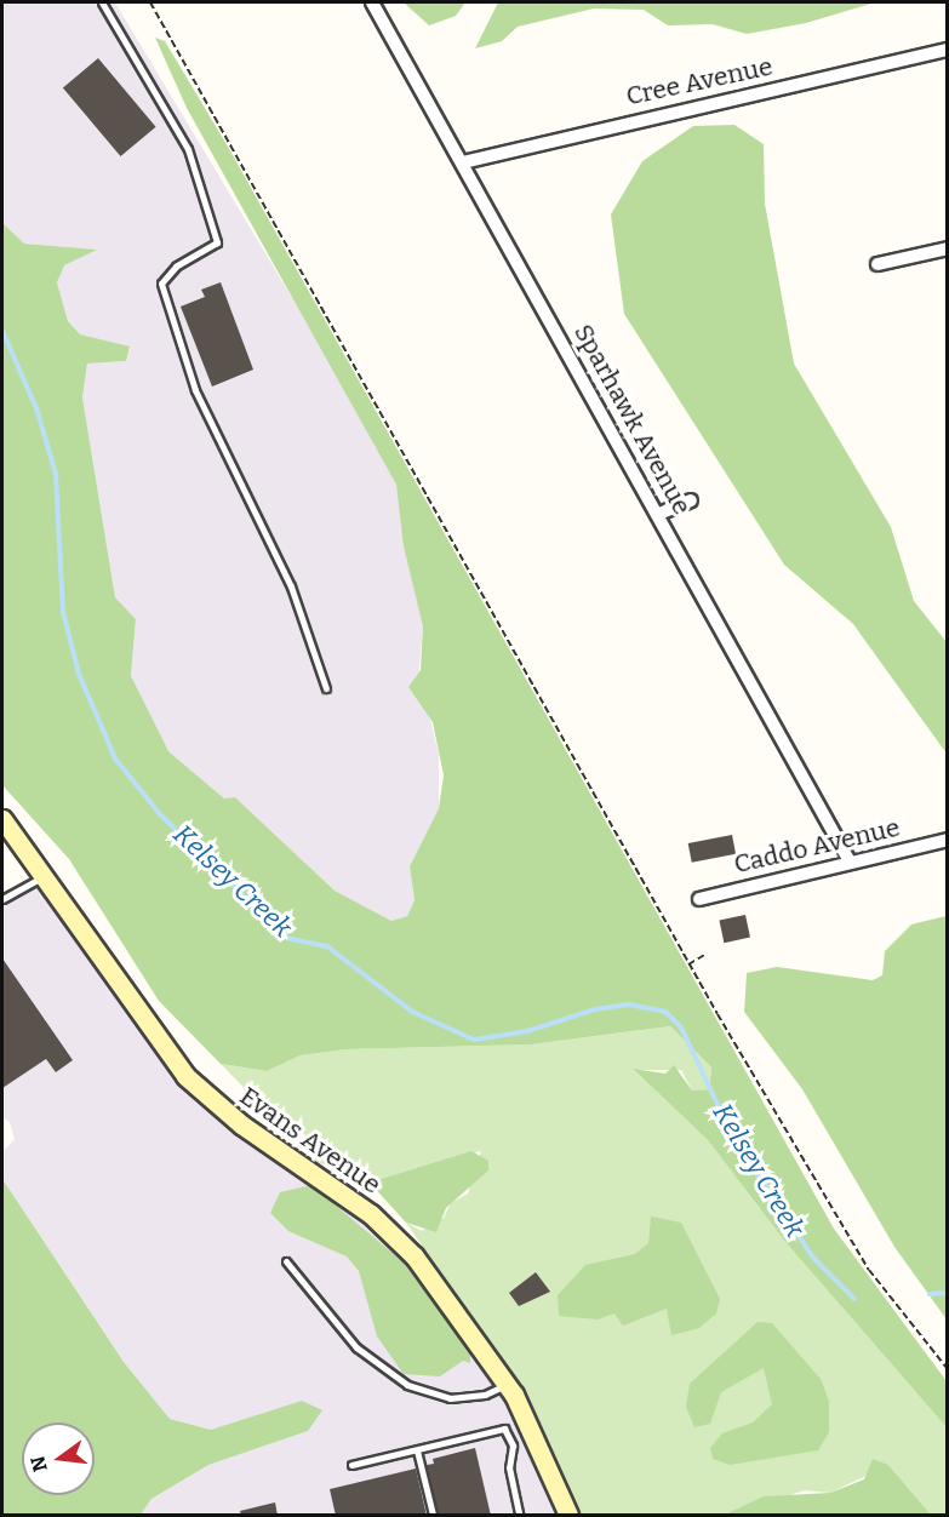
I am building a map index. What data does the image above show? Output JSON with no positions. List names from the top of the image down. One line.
{"streets":{"street":["Cree Avenue","Sparhawk Avenue","Caddo Avenue","Evans Avenue"]},"crossings":[["Cree Avenue","Sparhawk Avenue"],["Sparhawk Avenue","Caddo Avenue"]],"water":["Kelsey Creek"],"north":"left"}
